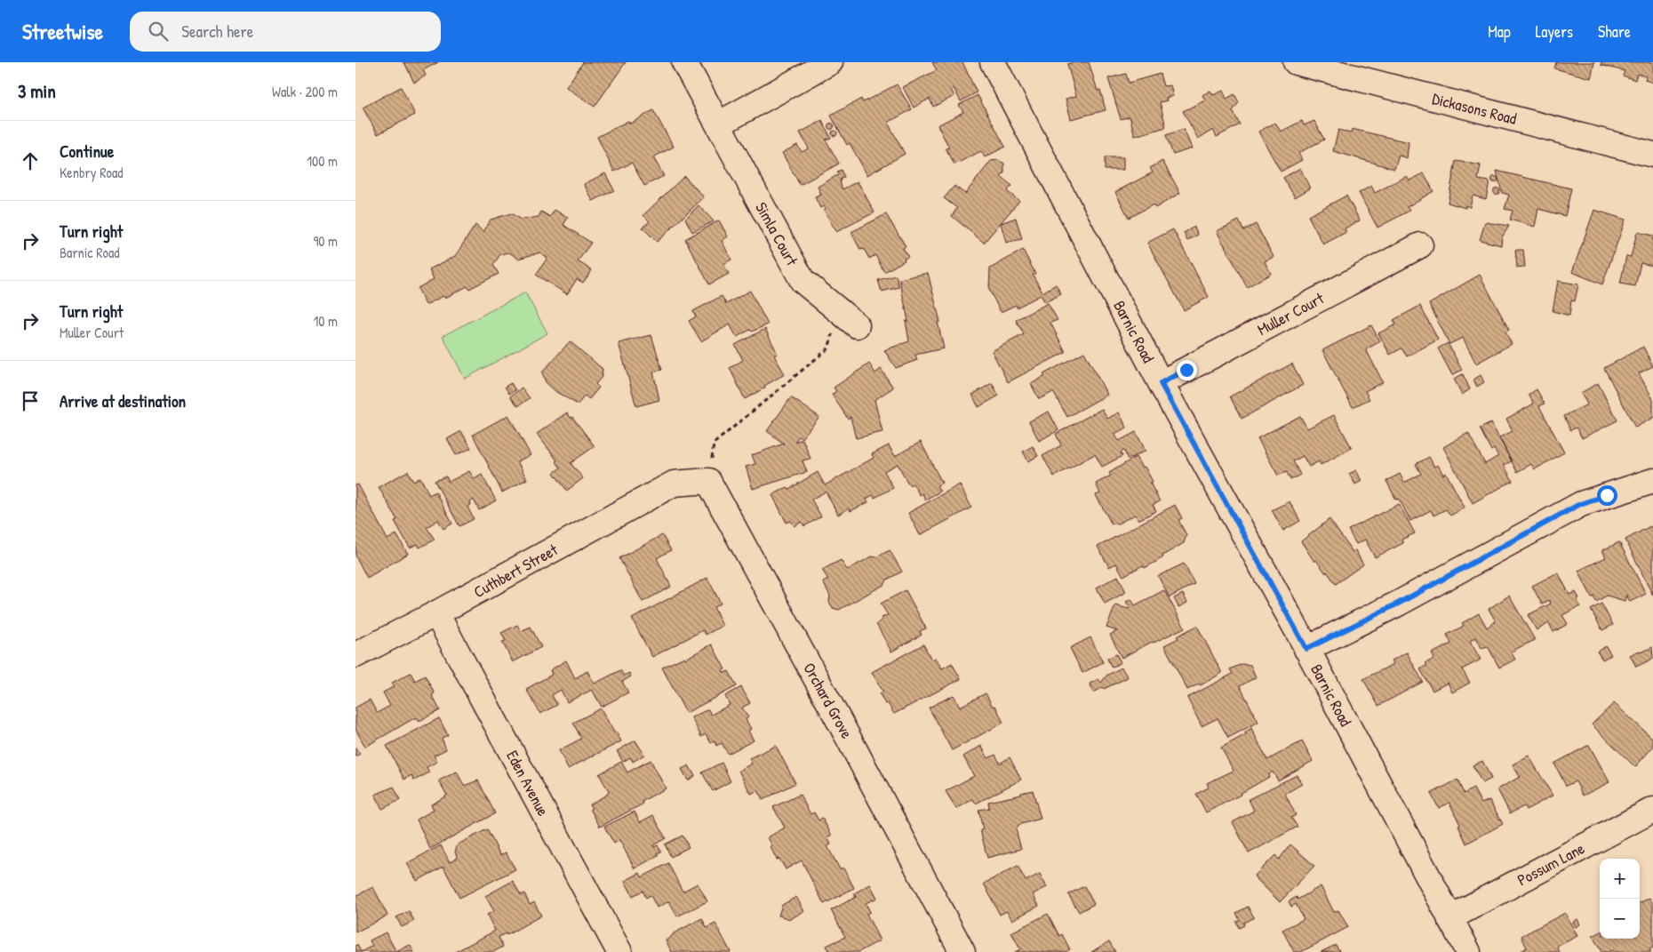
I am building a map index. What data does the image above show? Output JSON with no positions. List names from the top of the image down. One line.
{"streets":{"street":["Dickasons Road","Simla Court","Muller Court","Barnic Road","Cuthbert Street","Orchard Grove","Eden Avenue","Possum Lane"]},"crossings":[["Muller Court","Barnic Road"],["Barnic Road","Possum Lane"],["Cuthbert Street","Orchard Grove"],["Cuthbert Street","Eden Avenue"]],"page":{"header":"Streetwise","search":"Search here","nav":["Map","Layers","Share"],"heading":["3 min","Walk · 200 m"],"list":[["Continue","Kenbry Road","100 m"],["Turn right","Barnic Road","90 m"],["Turn right","Muller Court","10 m"],"Arrive at destination"],"map_buttons":["+","−"]}}
